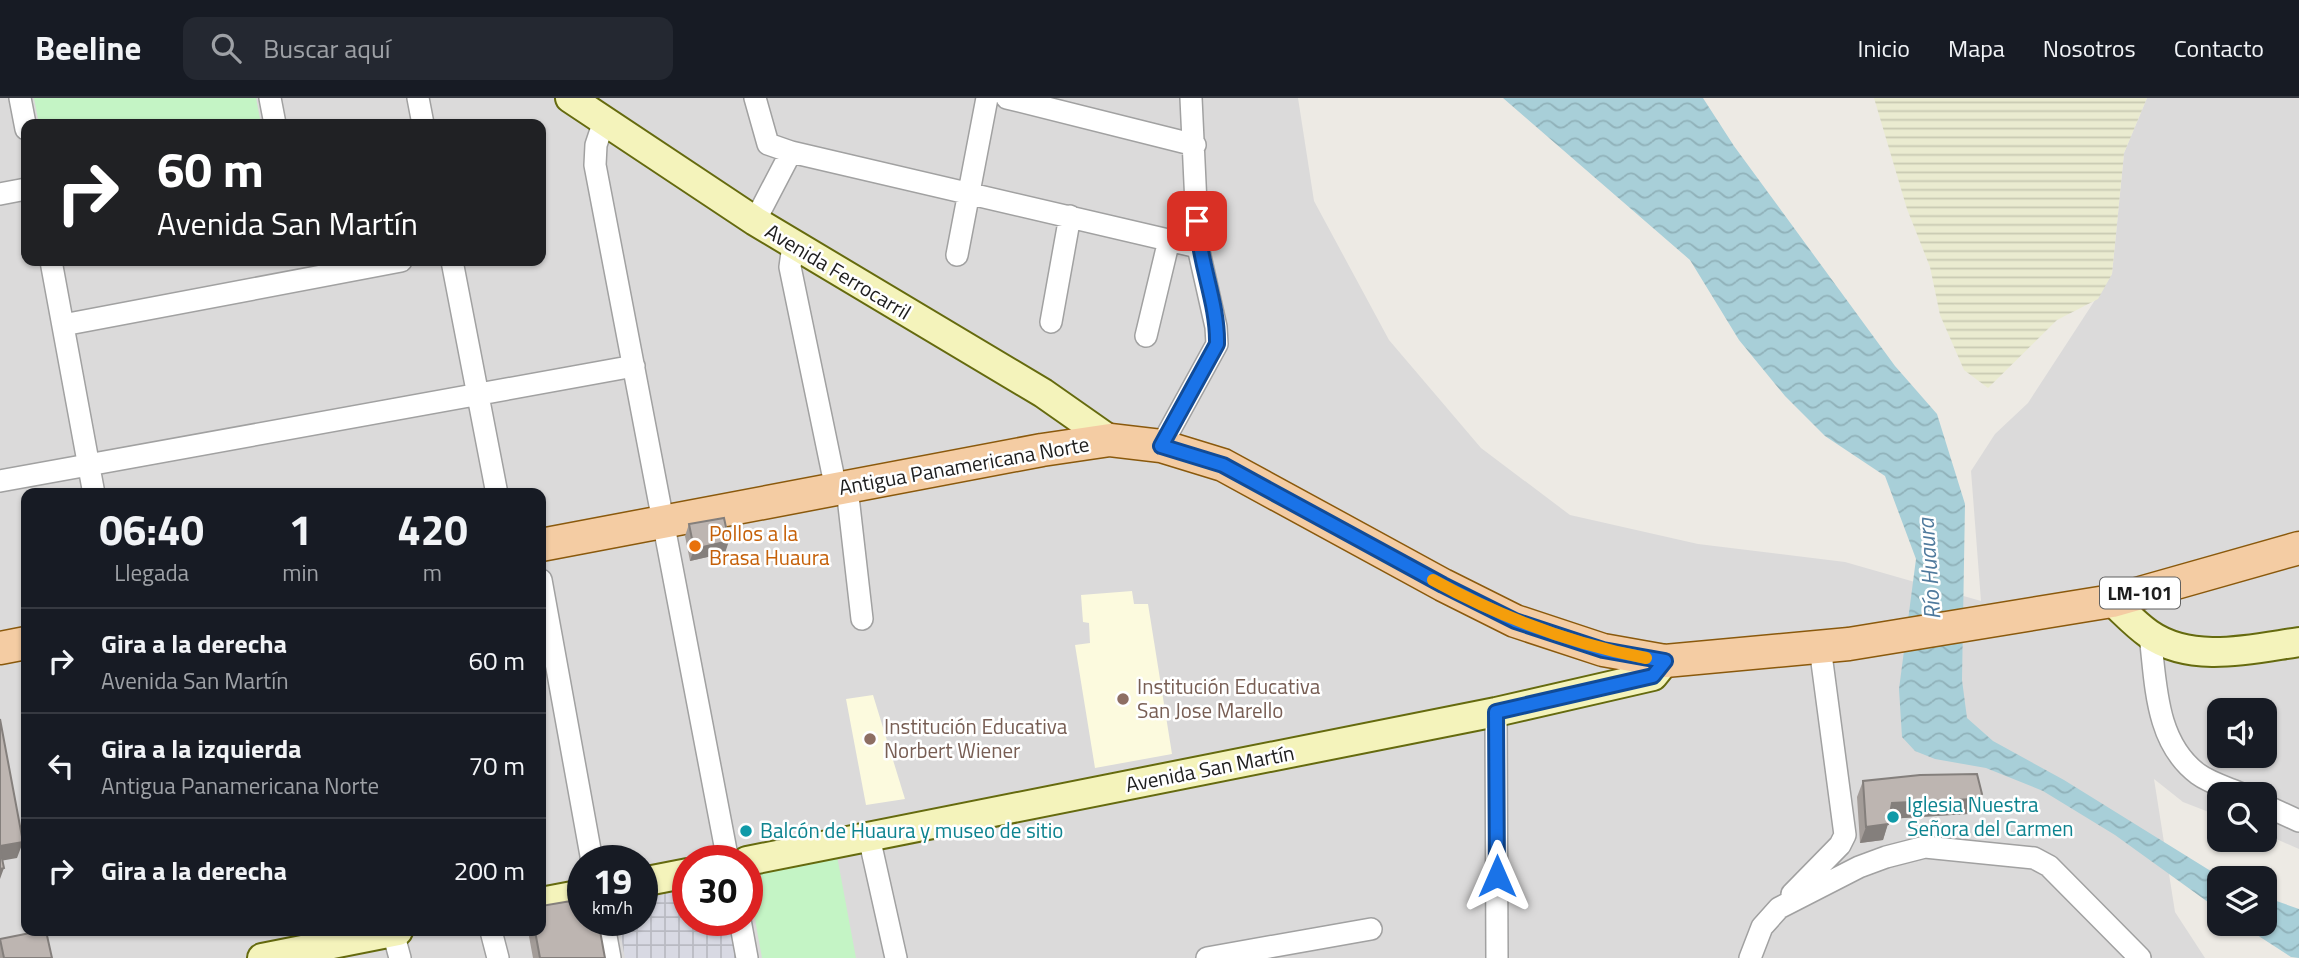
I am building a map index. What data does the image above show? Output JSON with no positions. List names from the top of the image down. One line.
{"streets":{"main road":["Avenida Ferrocarril","Antigua Panamericana Norte","LM-101","Avenida San Martín"]},"crossings":[["Avenida Ferrocarril","Antigua Panamericana Norte"],["Antigua Panamericana Norte","Avenida San Martín"]],"water":["Río Huaura"],"places":["Pollos a la Brasa Huaura","Institución Educativa San Jose Marello","Institución Educativa Norbert Wiener","Iglesia Nuestra Señora del Carmen","Balcón de Huaura y museo de sitio"],"page":{"header":"Beeline","search":"Buscar aquí","nav":["Inicio","Mapa","Nosotros","Contacto"],"turn":["60 m","Avenida San Martín"],"eta":["06:40","Llegada","1","min","420","m"],"list":[{"name":"Gira a la derecha","note":"Avenida San Martín","value":"60 m"},{"name":"Gira a la izquierda","note":"Antigua Panamericana Norte","value":"70 m"},{"name":"Gira a la derecha","value":"200 m"}],"speed":"19 km/h","limit":"30"}}
